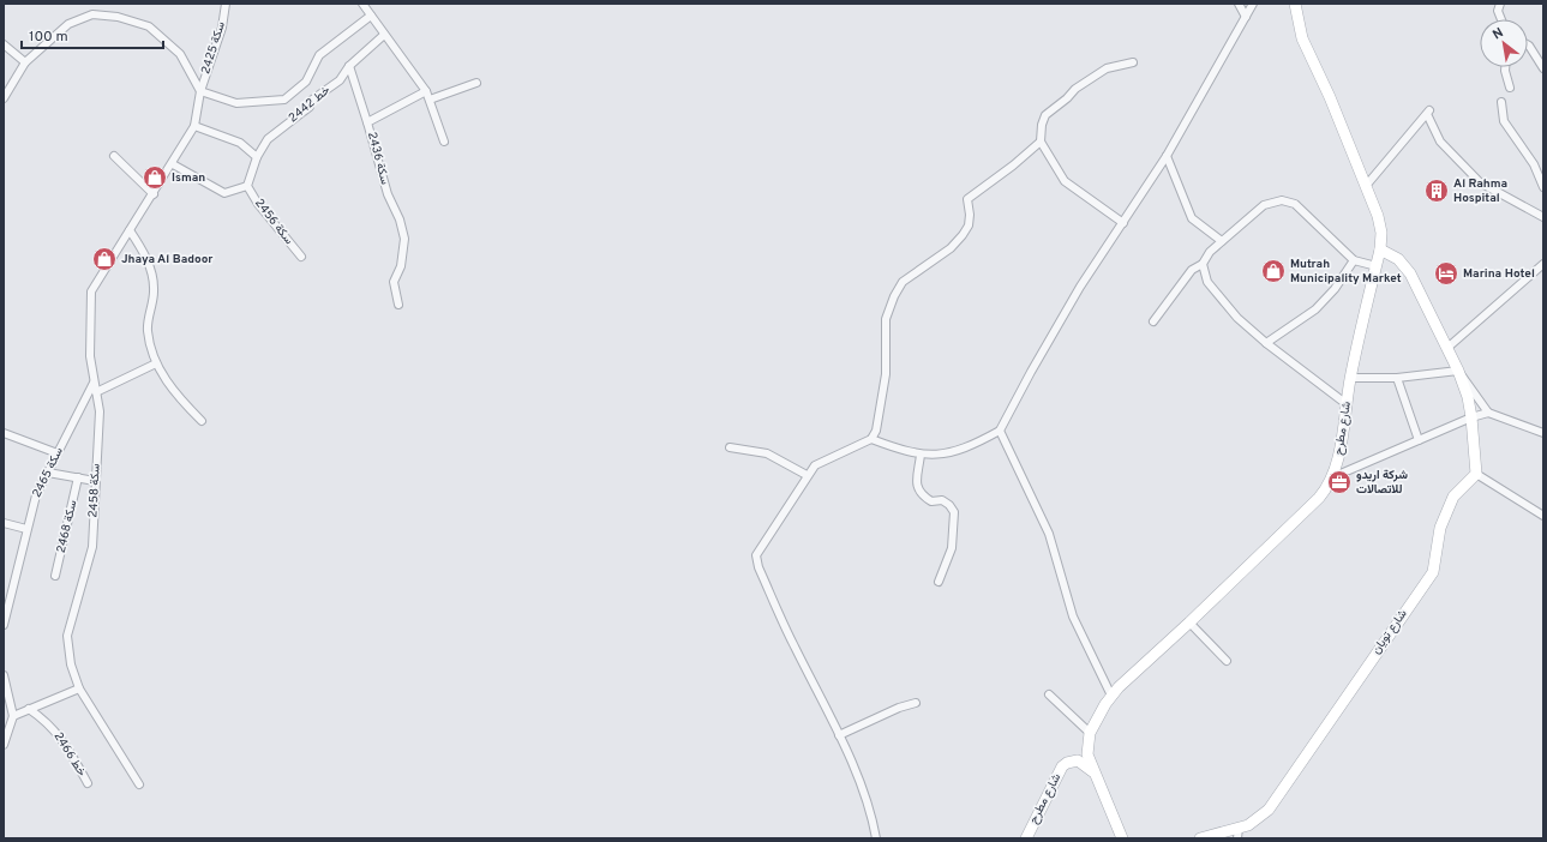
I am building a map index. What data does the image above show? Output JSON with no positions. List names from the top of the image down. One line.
{"streets":{"main road":["شارع مطرح","شارع تويان"],"street":["سكة 2425","2442 خط","سكة 2436","سكة 2456","سكة 2465","سكة 2458","سكة 2468","2466 خط"]},"crossings":[["سكة 2425","سكة 2458"],["2442 خط","سكة 2456"],["سكة 2456","سكة 2458"],["سكة 2465","سكة 2458"]],"places":{"shop":["Isman","Jhaya Al Badoor","Mutrah Municipality Market"],"building":["Al Rahma Hospital"],"hotel":["Marina Hotel"],"office":["شركة اريدو للاتصالات"]},"scale_bar":"100 m","north":"top left"}
